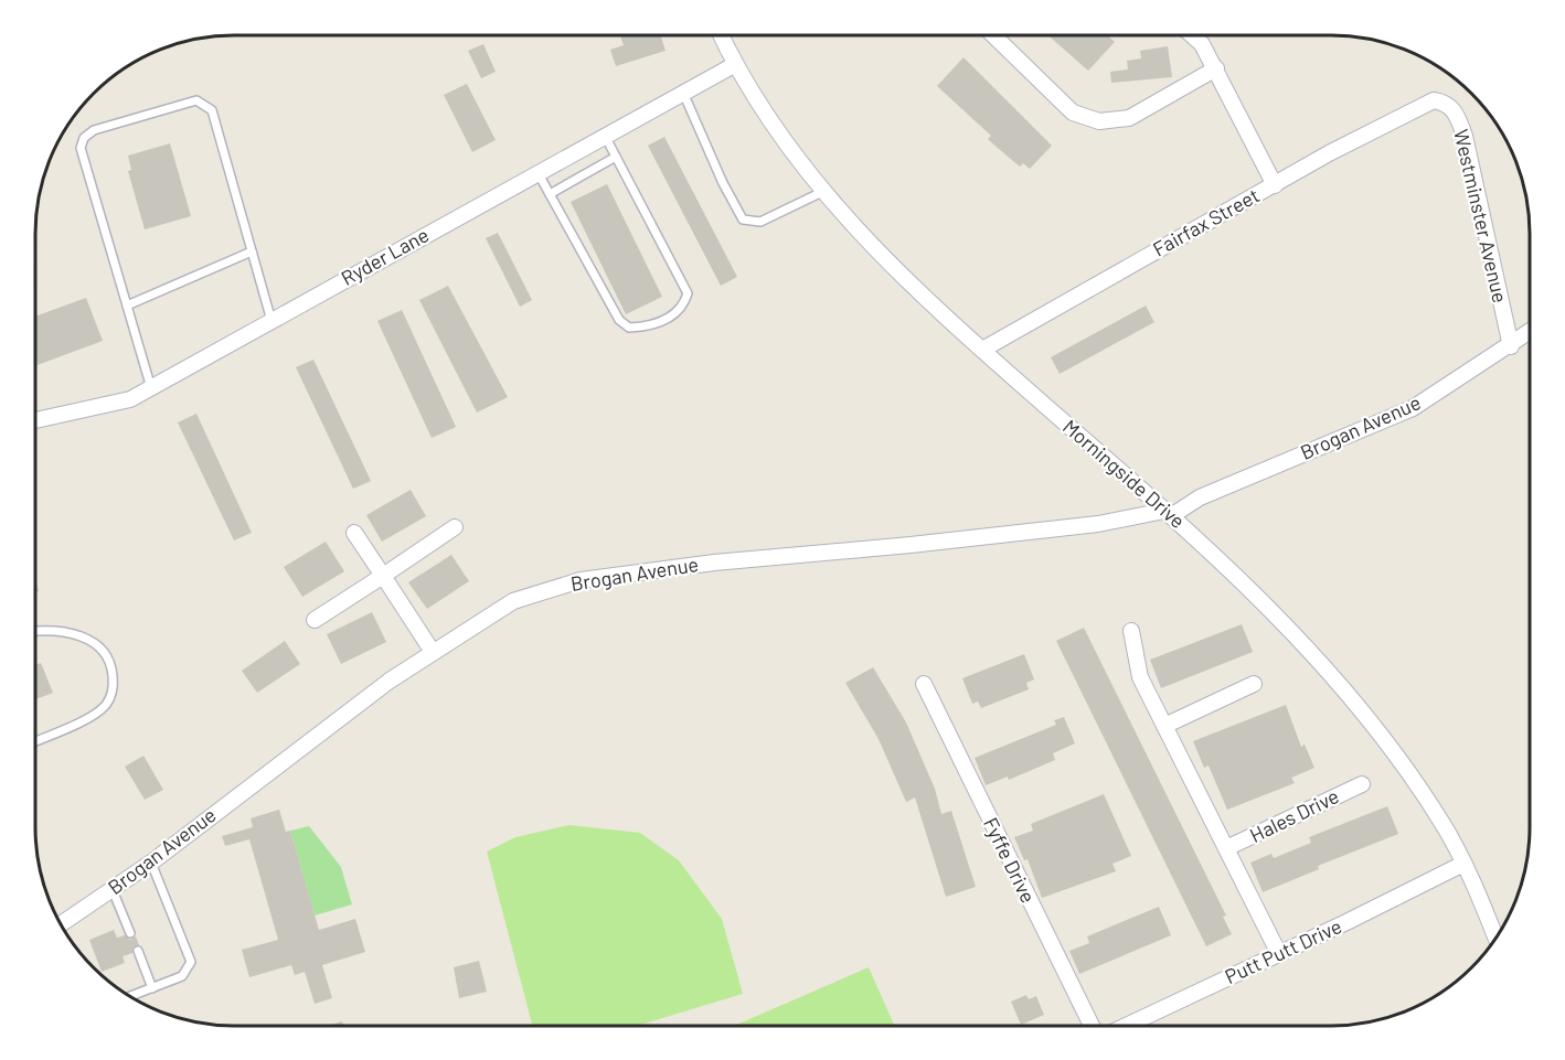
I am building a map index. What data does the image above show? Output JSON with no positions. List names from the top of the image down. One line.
{"streets":{"street":["Westminster Avenue","Fairfax Street","Ryder Lane","Brogan Avenue","Morningside Drive","Hales Drive","Fyffe Drive","Putt Putt Drive"]},"crossings":[["Westminster Avenue","Fairfax Street"],["Westminster Avenue","Brogan Avenue"],["Fairfax Street","Morningside Drive"],["Ryder Lane","Morningside Drive"],["Brogan Avenue","Morningside Drive"],["Morningside Drive","Putt Putt Drive"],["Hales Drive","Putt Putt Drive"]]}
